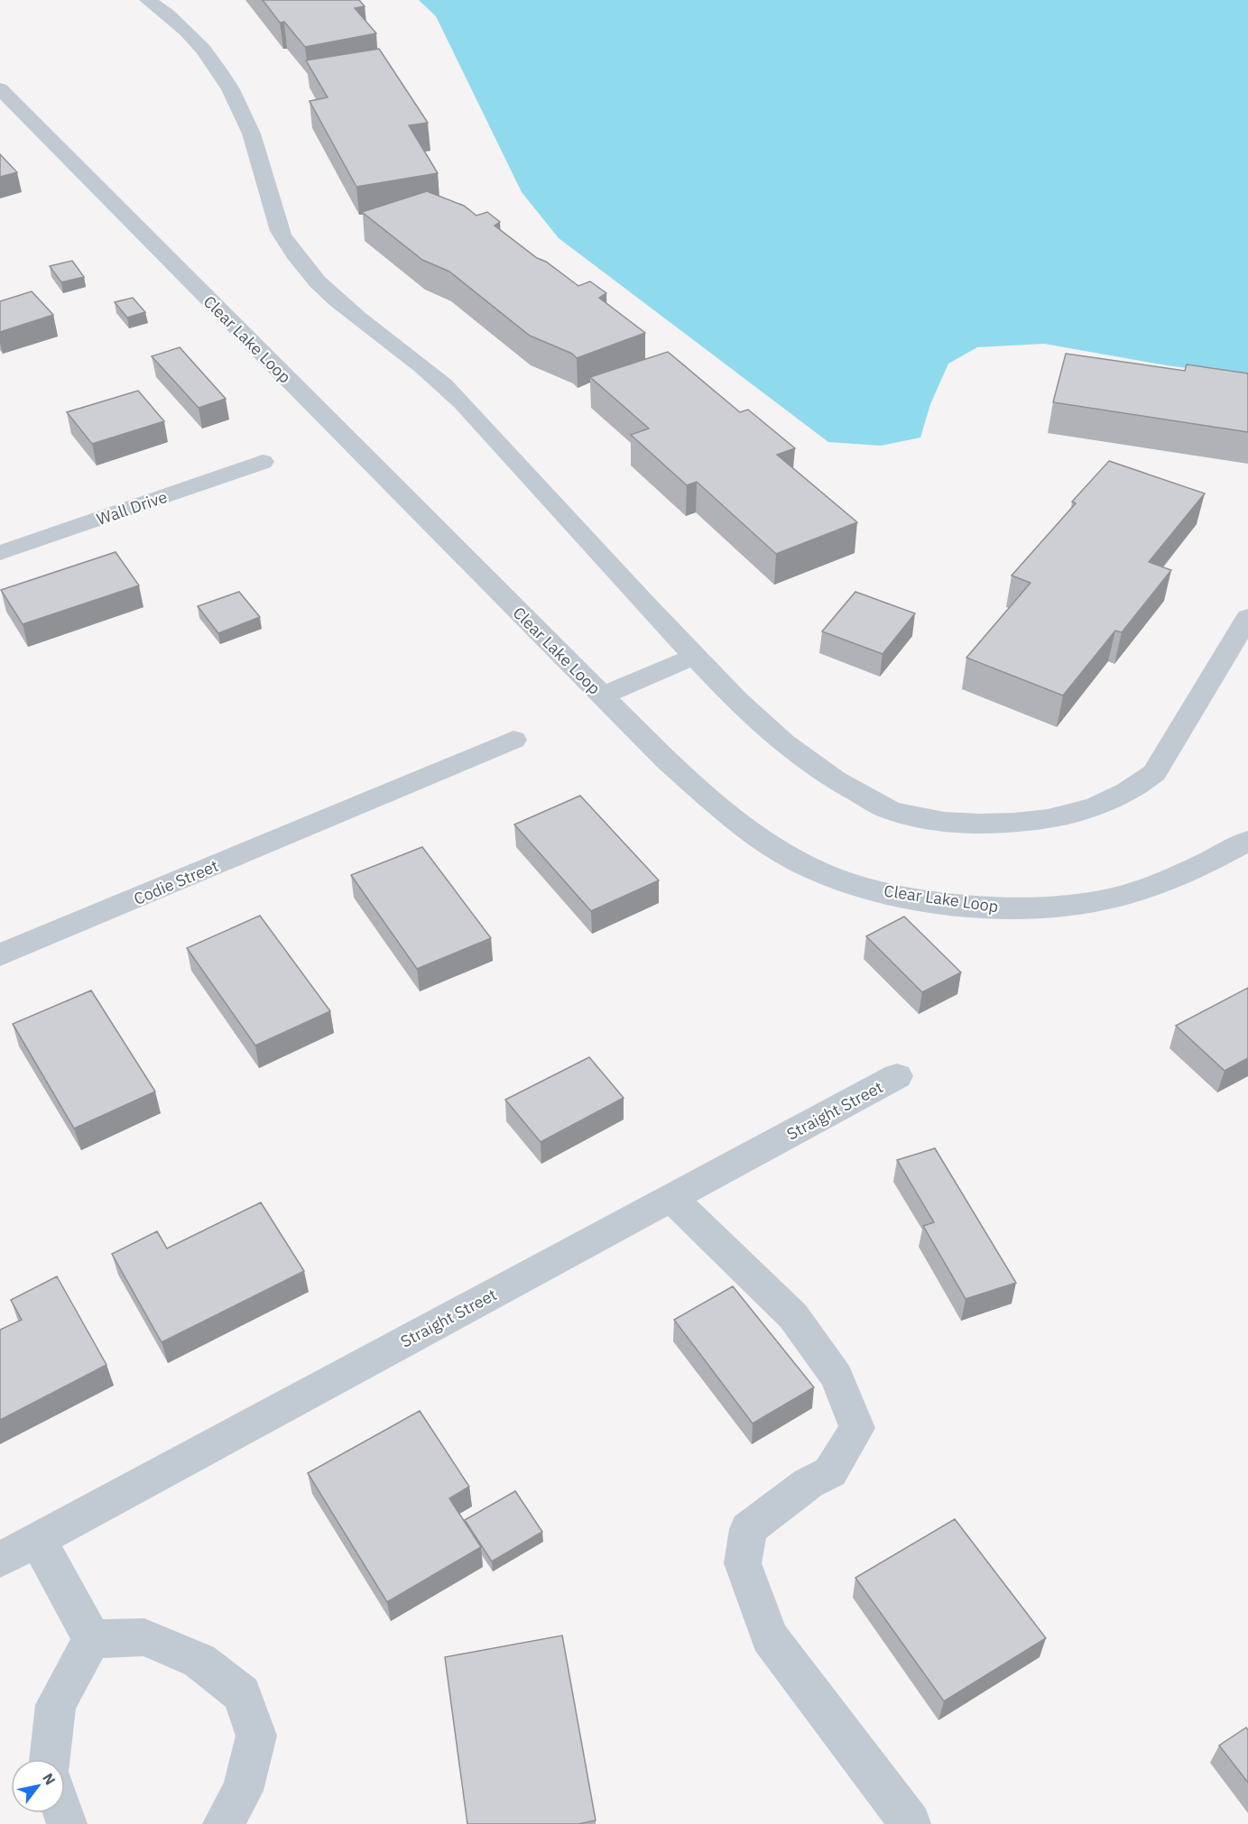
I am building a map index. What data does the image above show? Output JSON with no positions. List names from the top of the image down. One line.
{"streets":{"street":["Clear Lake Loop","Wall Drive","Codie Street","Straight Street"]},"north":"top right"}
